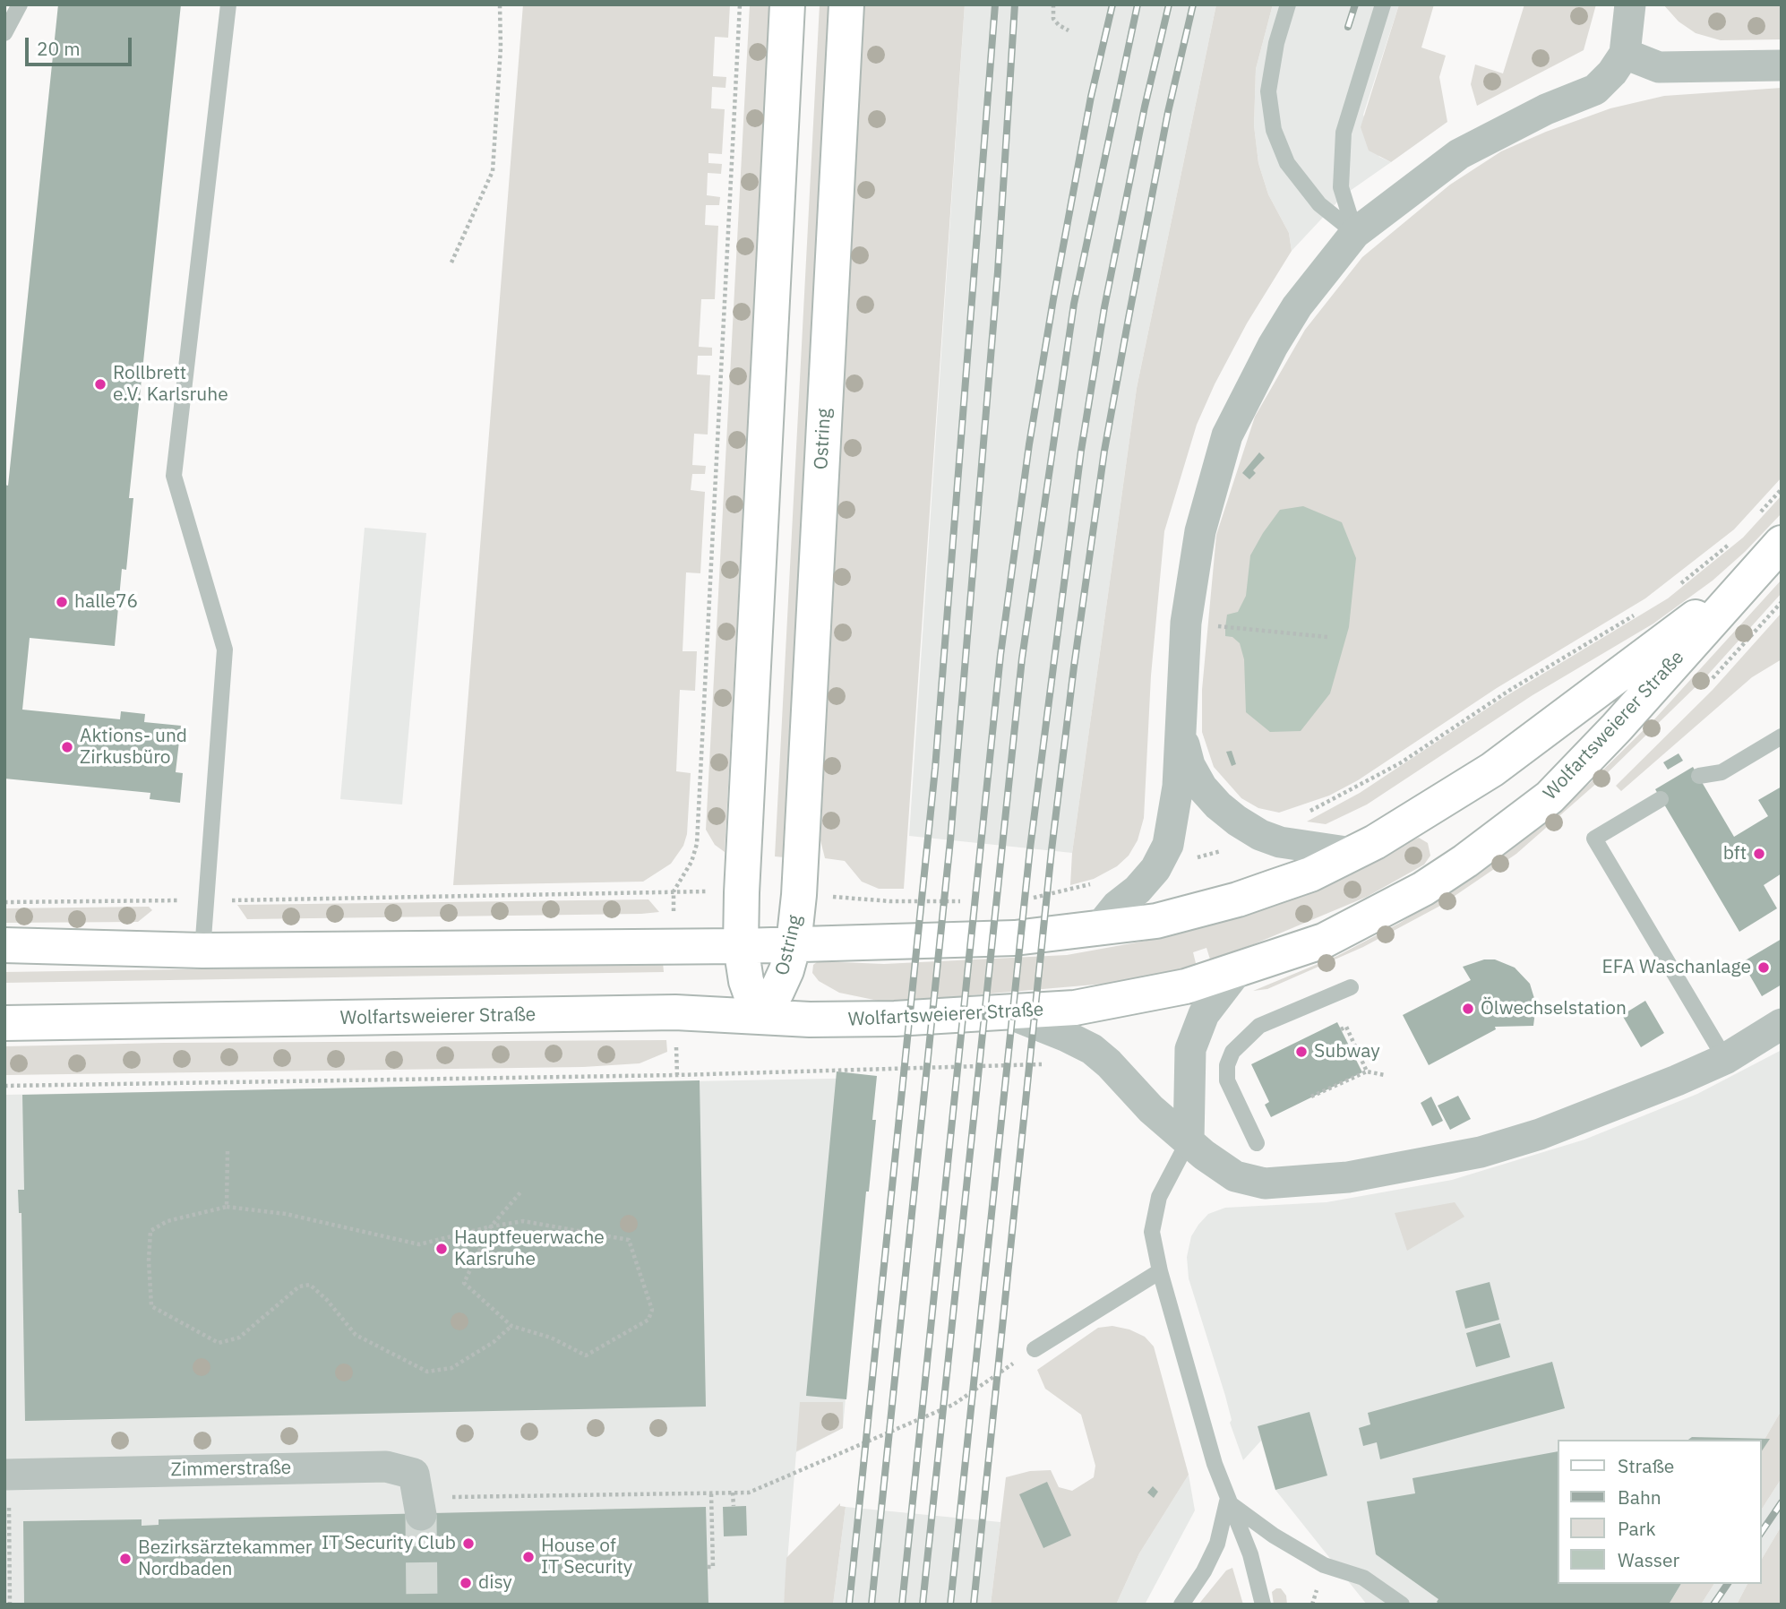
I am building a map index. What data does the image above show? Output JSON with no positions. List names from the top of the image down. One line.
{"streets":{"main road":["Ostring","Wolfartsweierer Straße"],"street":["Zimmerstraße"]},"crossings":[["Ostring","Wolfartsweierer Straße"]],"places":["Rollbrett e.V. Karlsruhe","halle76","Aktions- und Zirkusbüro","bft","EFA Waschanlage","Ölwechselstation","Subway","Hauptfeuerwache Karlsruhe","IT Security Club","House of IT Security","Bezirksärztekammer Nordbaden","disy"],"legend":["Straße","Bahn","Park","Wasser"],"scale_bar":"20 m"}
